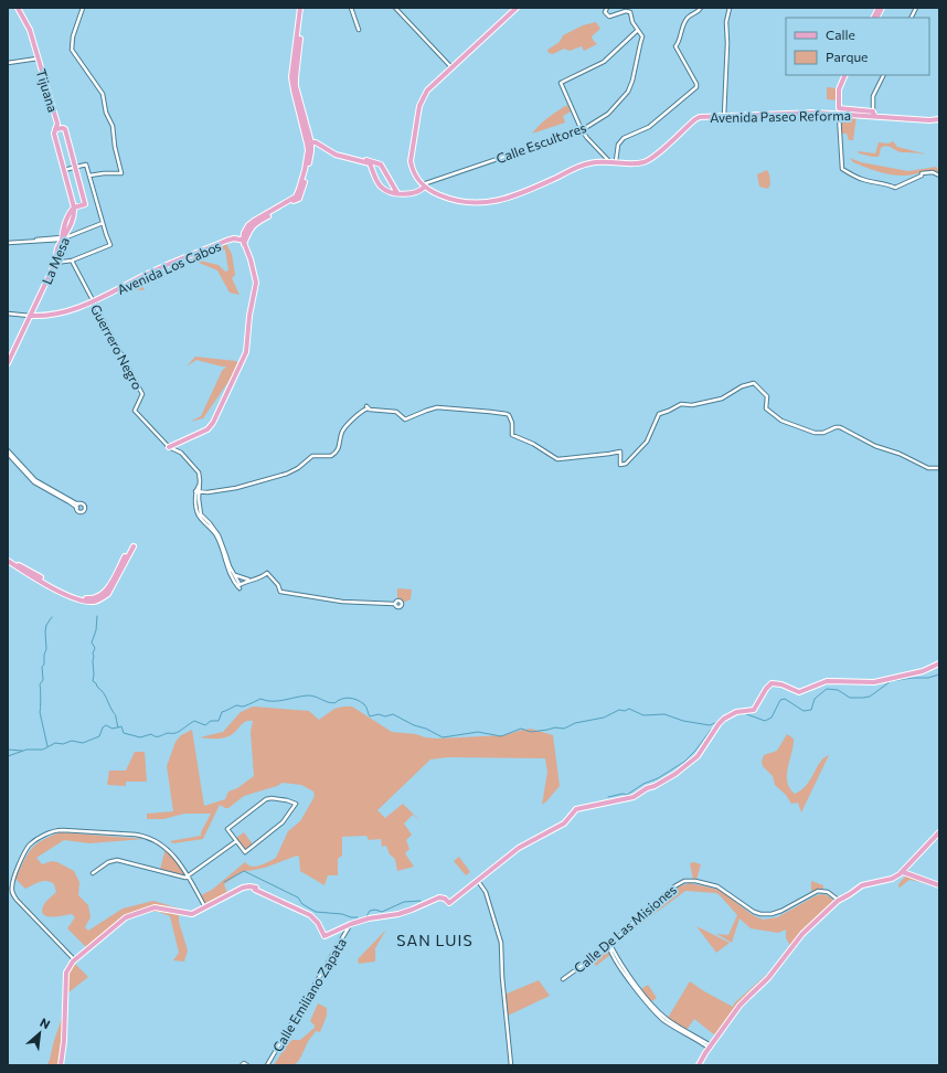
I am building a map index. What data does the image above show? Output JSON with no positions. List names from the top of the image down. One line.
{"streets":{"main road":["Tijuana","Avenida Paseo Reforma","La Mesa","Avenida Los Cabos"],"street":["Calle Escultores","Guerrero Negro","Calle De Las Misiones","Calle Emiliano Zapata"]},"crossings":[["Avenida Paseo Reforma","Calle Escultores"],["La Mesa","Avenida Los Cabos"],["Avenida Los Cabos","Guerrero Negro"]],"districts":["SAN LUIS"],"legend":["Calle","Parque"],"north":"top right"}
